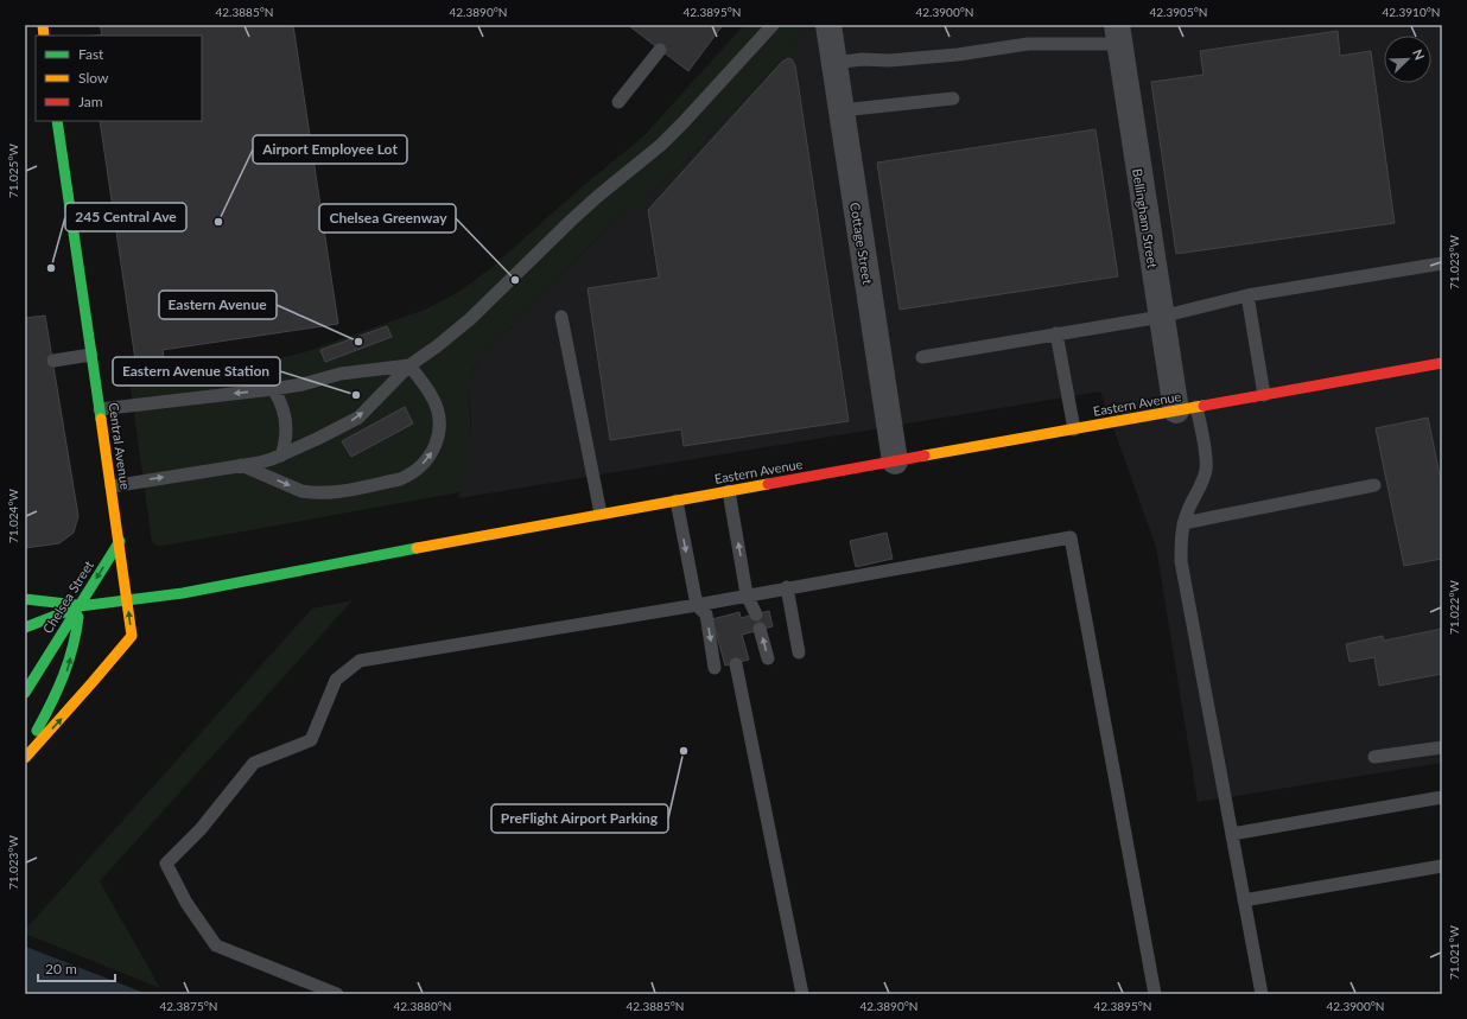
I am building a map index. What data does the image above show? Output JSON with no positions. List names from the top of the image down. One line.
{"streets":{"main road":["Eastern Avenue","Central Avenue","Chelsea Street"],"street":["Bellingham Street","Cottage Street"]},"crossings":[["Bellingham Street","Eastern Avenue"],["Cottage Street","Eastern Avenue"],["Eastern Avenue","Central Avenue"],["Eastern Avenue","Chelsea Street"],["Central Avenue","Chelsea Street"]],"one_way":["Chelsea Street"],"places":["Airport Employee Lot","245 Central Ave","Chelsea Greenway","Eastern Avenue","Eastern Avenue Station","PreFlight Airport Parking"],"legend":["Fast","Slow","Jam"],"scale_bar":"20 m","north":"top right","coordinates":["42.3885°N","42.3890°N","42.3895°N","42.3900°N","42.3905°N","42.3910°N","71.025°W","71.023°W","71.024°W","71.022°W","71.021°W","42.3875°N","42.3880°N"]}
